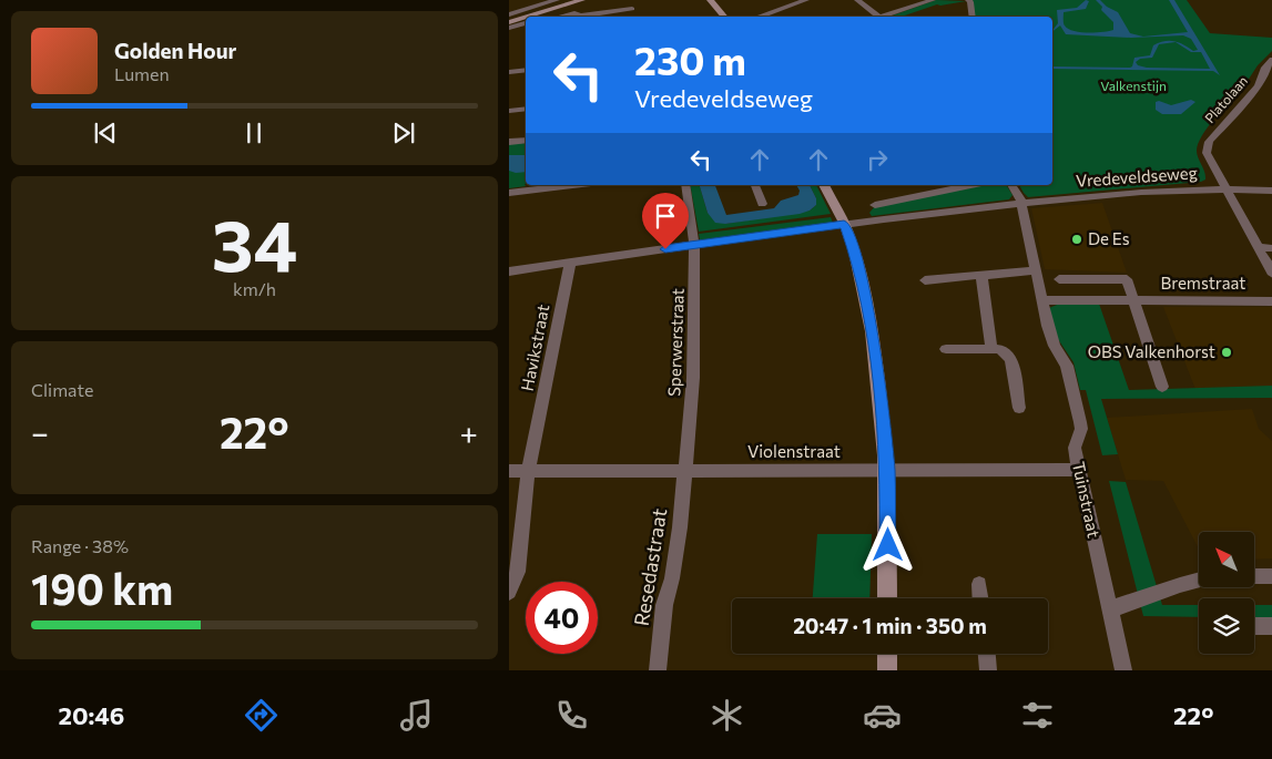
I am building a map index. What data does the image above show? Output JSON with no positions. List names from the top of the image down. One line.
{"streets":{"street":["Platolaan","Vredeveldseweg","Bremstraat","Sperwerstraat","Havikstraat","Violenstraat","Tuinstraat","Resedastraat"]},"crossings":[["Platolaan","Vredeveldseweg"],["Vredeveldseweg","Sperwerstraat"],["Vredeveldseweg","Havikstraat"],["Vredeveldseweg","Tuinstraat"],["Bremstraat","Tuinstraat"],["Sperwerstraat","Violenstraat"],["Sperwerstraat","Resedastraat"],["Havikstraat","Violenstraat"],["Violenstraat","Tuinstraat"],["Violenstraat","Resedastraat"]],"parks":["Valkenstijn"],"places":["De Es","OBS Valkenhorst"],"north":"top left","page":{"turn":["230 m","Vredeveldseweg"],"song":["Golden Hour","Lumen"],"tile":[["34","km/h"],"Climate",["Range · 38%","190 km"]],"heat":["−","22°","+"],"limit":"40","trip":"20:47 · 1 min · 350 m","tabs":["20:46","22°"]}}
